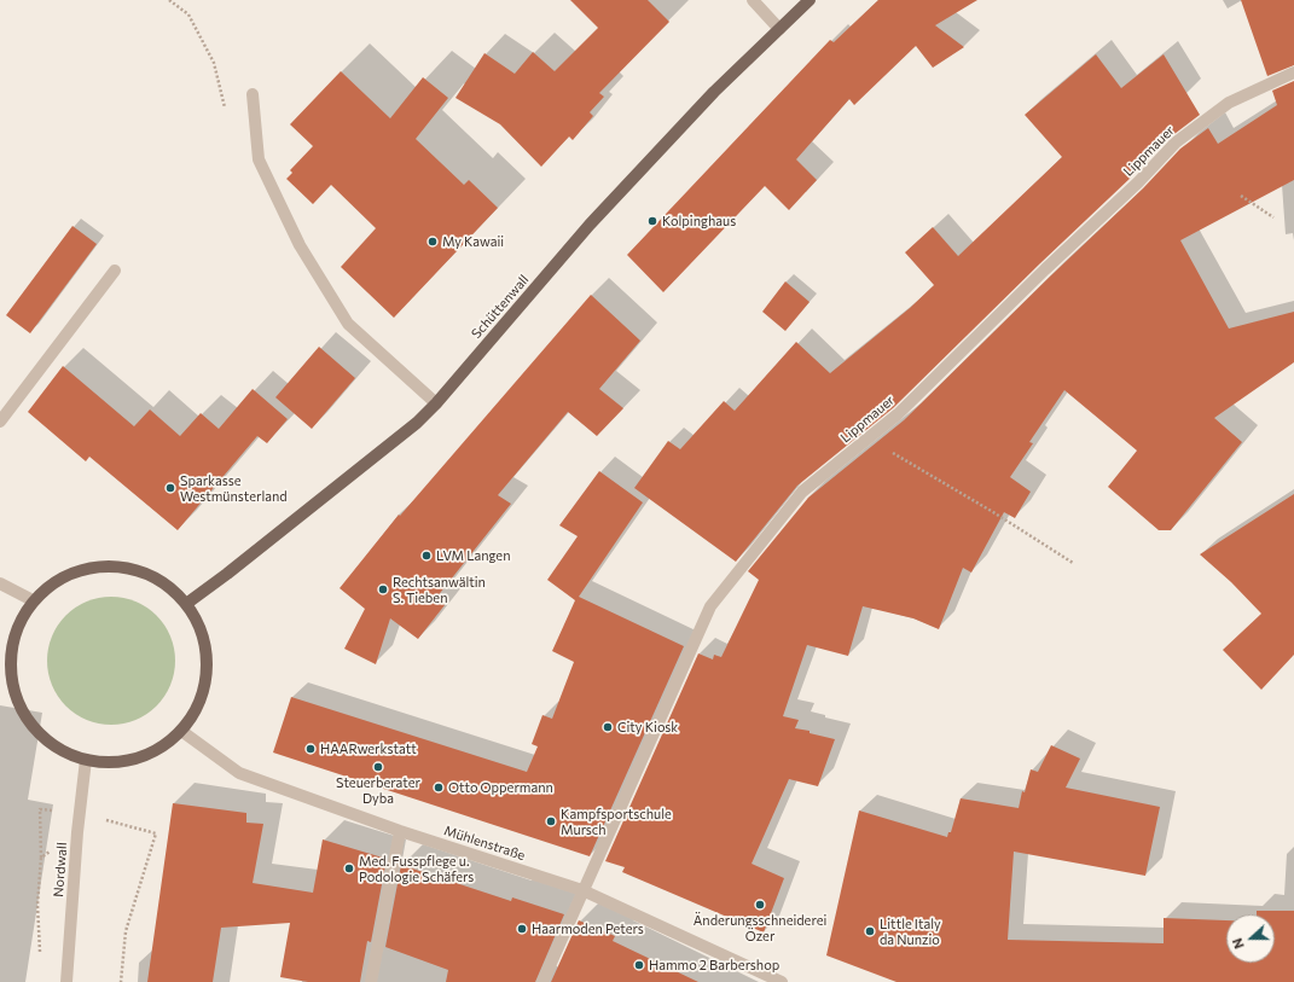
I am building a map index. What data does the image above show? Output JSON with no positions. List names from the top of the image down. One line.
{"streets":{"main road":["Schüttenwall"],"street":["Lippmauer","Mühlenstraße","Nordwall"]},"crossings":[["Lippmauer","Mühlenstraße"]],"places":["Kolpinghaus","My Kawaii","Sparkasse Westmünsterland","LVM Langen","Rechtsanwältin S. Tieben","City Kiosk","HAARwerkstatt","Steuerberater Dyba","Otto Oppermann","Kampfsportschule Mursch","Med. Fusspflege u. Podologie Schäfers","Änderungsschneiderei Özer","Haarmoden Peters","Little Italy da Nunzio","Hammo 2 Barbershop"],"north":"left"}
